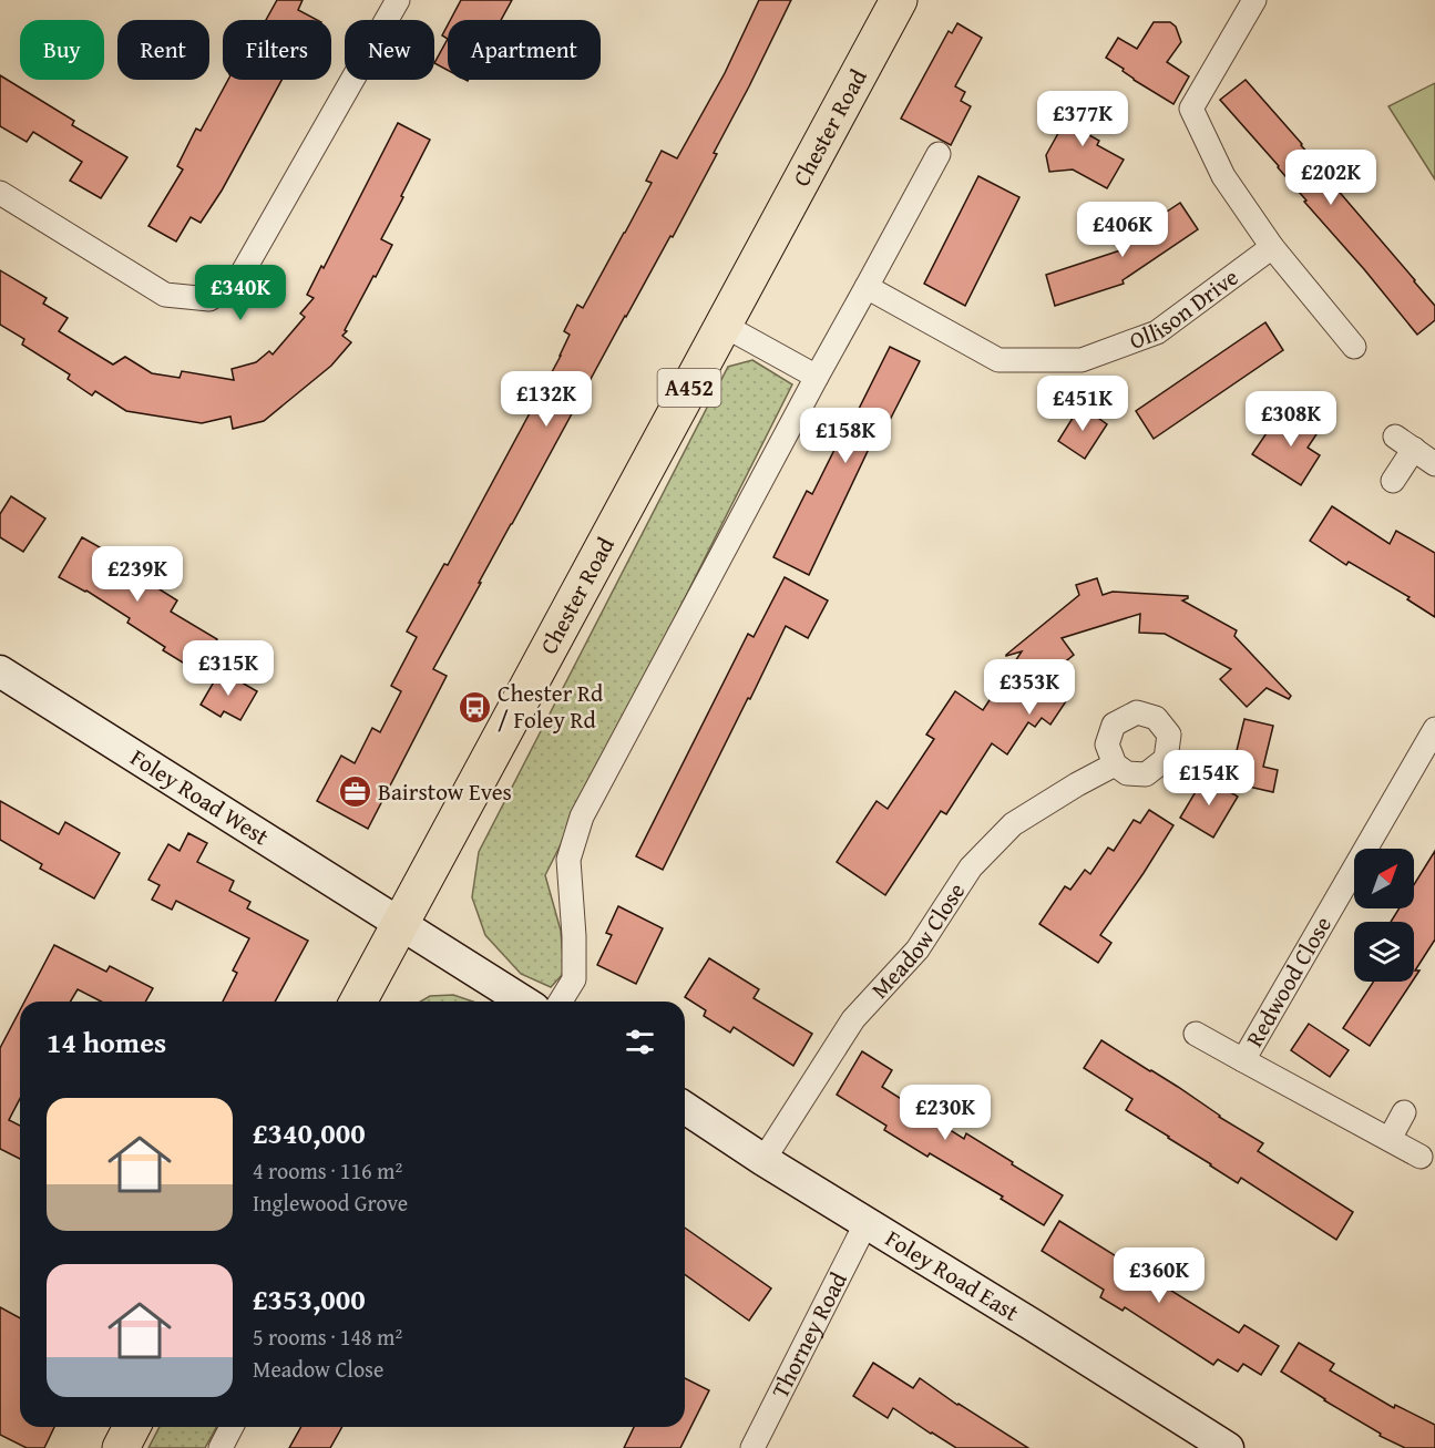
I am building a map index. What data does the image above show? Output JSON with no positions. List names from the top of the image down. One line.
{"streets":{"highway":["Chester Road","A452"],"main road":["Foley Road West","Foley Road East"],"street":["Ollison Drive","Meadow Close","Redwood Close","Thorney Road"]},"crossings":[["Chester Road","Foley Road West"],["Meadow Close","Foley Road East"],["Foley Road East","Thorney Road"]],"places":{"bus stop":["Chester Rd / Foley Rd"],"office":["Bairstow Eves"]},"north":"top right","page":{"chip":["Buy","Rent","Filters","New","Apartment"],"price":["£377K","£202K","£406K","£340K","£132K","£451K","£308K","£158K","£239K","£315K","£353K","£154K","£230K","£360K"],"heading":"14 homes","list":[{"name":"£340,000","note":"4 rooms · 116 m² · Inglewood Grove"},{"name":"£353,000","note":"5 rooms · 148 m² · Meadow Close"}]}}
